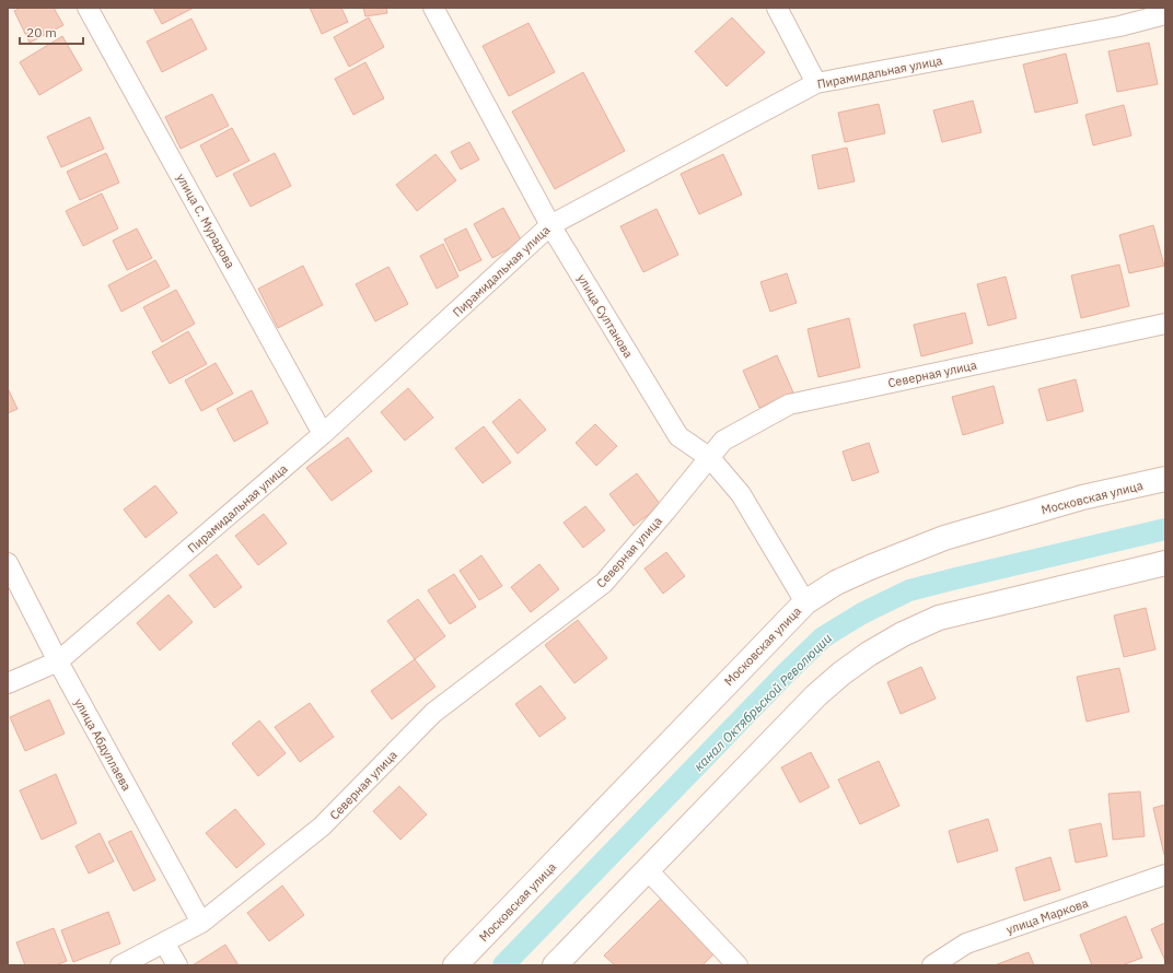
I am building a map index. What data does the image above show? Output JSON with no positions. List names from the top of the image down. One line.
{"streets":{"main road":["Московская улица"],"street":["Пирамидальная улица","улица С. Мурадова","улица Султанова","Северная улица","улица Абдуллаева","улица Маркова"]},"crossings":[["Пирамидальная улица","улица С. Мурадова"],["Пирамидальная улица","улица Султанова"],["Пирамидальная улица","улица Абдуллаева"],["улица Султанова","Северная улица"],["улица Султанова","Московская улица"],["Северная улица","улица Абдуллаева"]],"water":["канал Октябрьской Революции"],"scale_bar":"20 m"}
